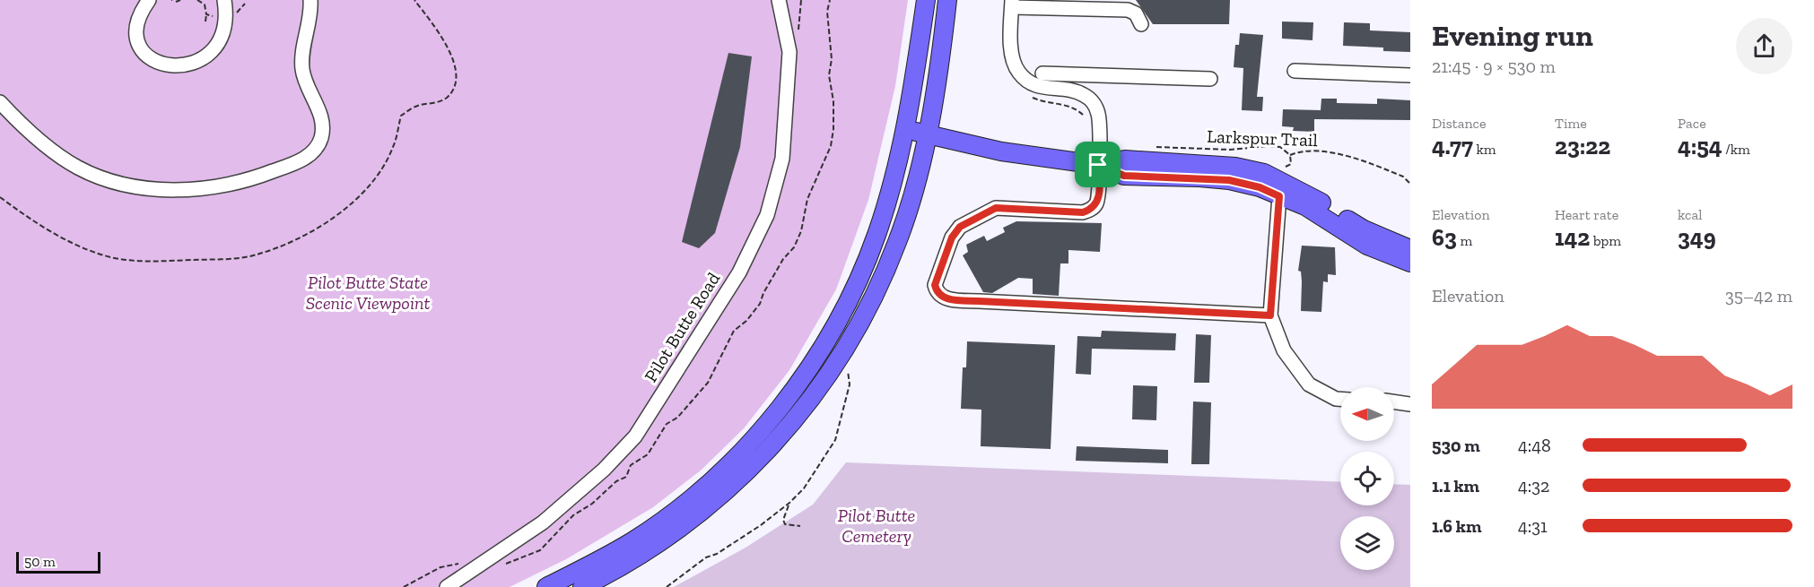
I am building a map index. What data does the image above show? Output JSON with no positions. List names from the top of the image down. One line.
{"streets":{"street":["Pilot Butte Road"],"path":["Larkspur Trail"]},"parks":["Pilot Butte State Scenic Viewpoint","Pilot Butte Cemetery"],"scale_bar":"50 m","north":"left","page":{"heading":["Evening run","21:45 · 9 × 530 m"],"stats":[["Distance","4.77 km"],["Time","23:22"],["Pace","4:54 /km"],["Elevation","63 m"],["Heart rate","142 bpm"],["kcal","349"]],"chart":["Elevation","35–42 m"],"list":[{"name":"530 m","note":"4:48"},{"name":"1.1 km","note":"4:32"},{"name":"1.6 km","note":"4:31"}],"scale":"50 m"}}
